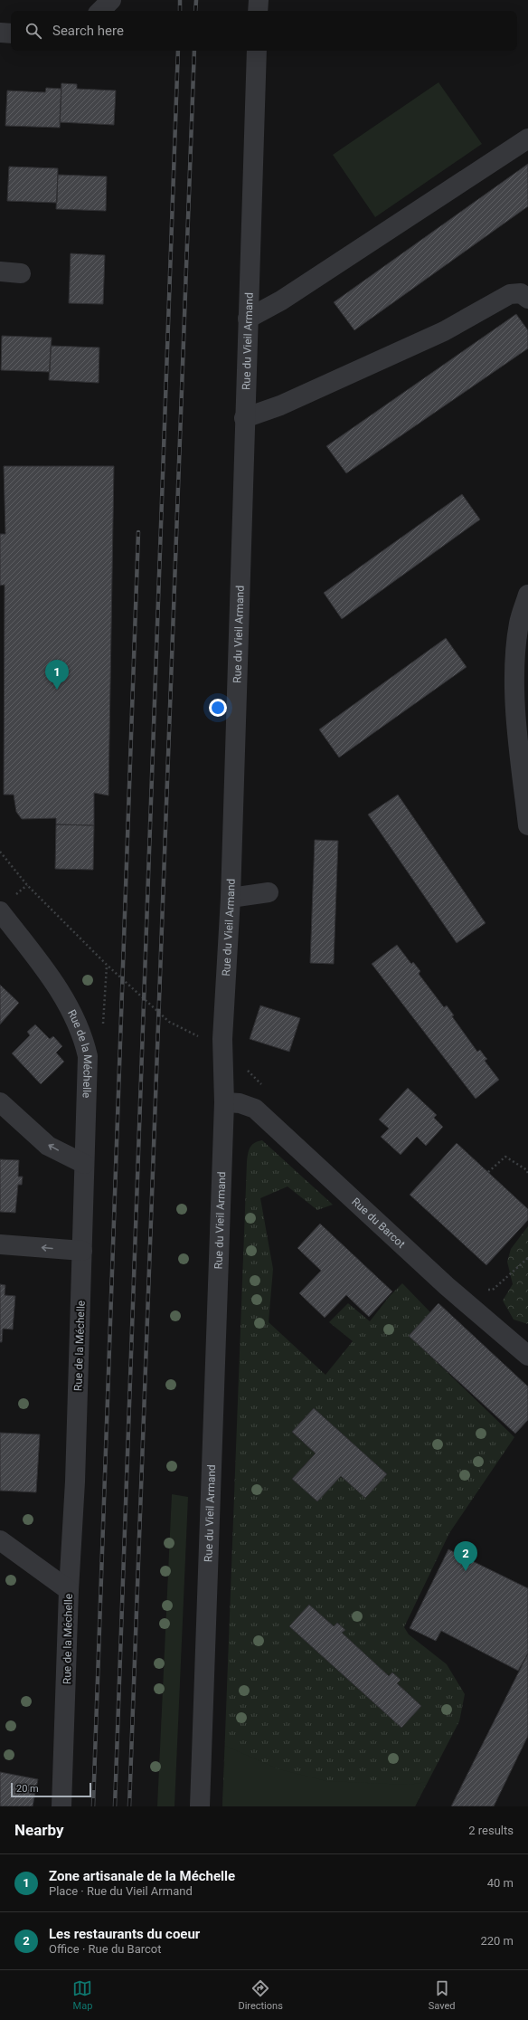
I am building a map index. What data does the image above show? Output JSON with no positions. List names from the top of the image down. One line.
{"streets":{"street":["Rue du Vieil Armand","Rue de la Méchelle","Rue du Barcot"]},"crossings":[["Rue du Vieil Armand","Rue du Barcot"]],"scale_bar":"20 m","page":{"search":"Search here","pins":["1","2"],"scale":"20 m","heading":["Nearby","2 results"],"list":[{"mark":"1","name":"Zone artisanale de la Méchelle","note":"Place · Rue du Vieil Armand","value":"40 m"},{"mark":"2","name":"Les restaurants du coeur","note":"Office · Rue du Barcot","value":"220 m"}],"nav":["Map","Directions","Saved"]}}
